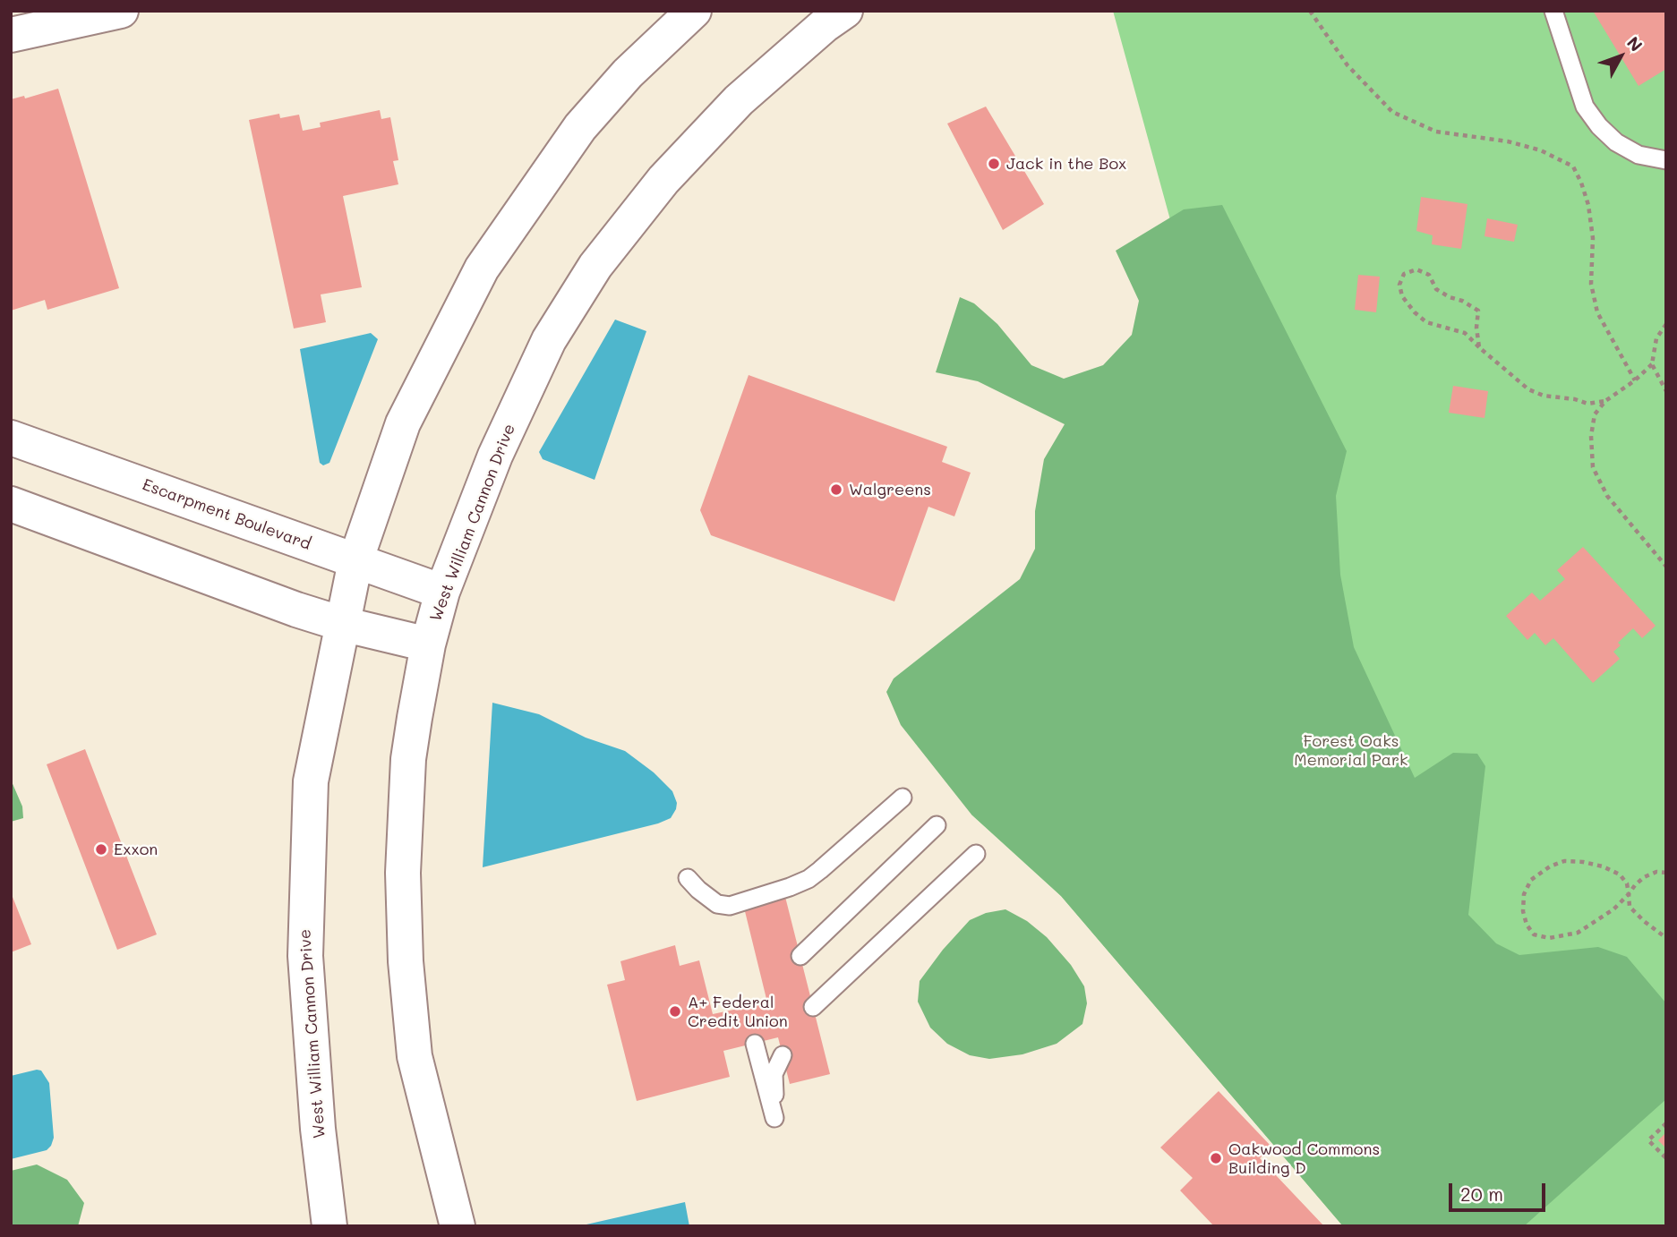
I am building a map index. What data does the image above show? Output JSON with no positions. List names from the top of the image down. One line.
{"streets":{"main road":["Escarpment Boulevard","West William Cannon Drive"]},"crossings":[["Escarpment Boulevard","West William Cannon Drive"]],"parks":["Forest Oaks Memorial Park"],"places":["Jack in the Box","Walgreens","Exxon","A+ Federal Credit Union","Oakwood Commons Building D"],"scale_bar":"20 m","north":"top right"}
